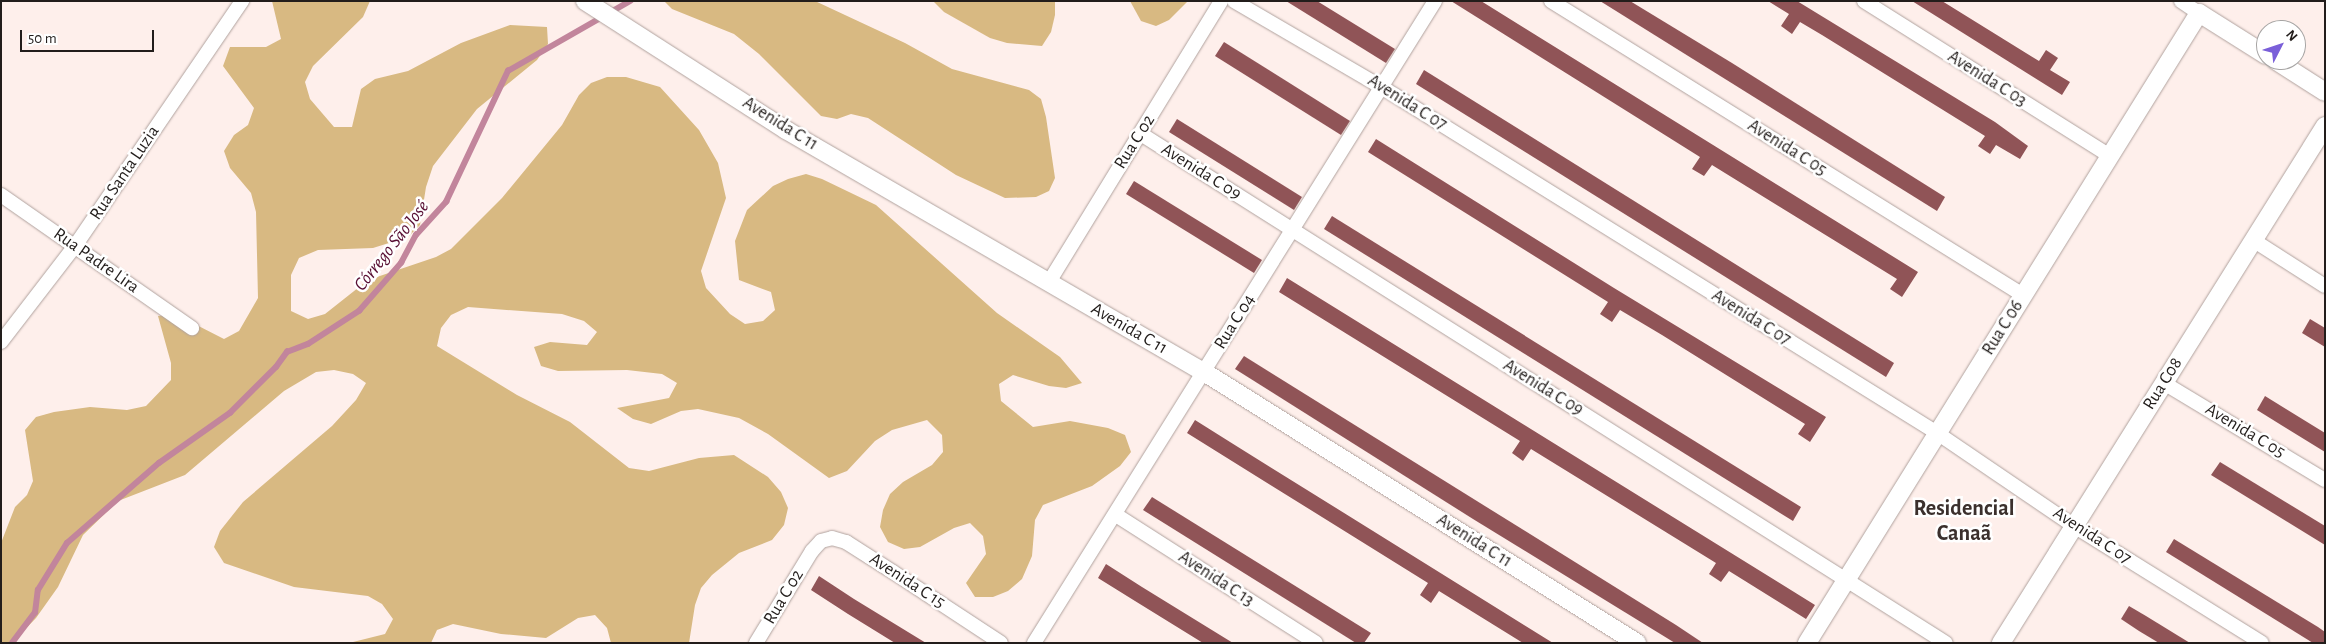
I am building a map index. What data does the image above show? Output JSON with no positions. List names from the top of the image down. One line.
{"streets":{"street":["Avenida C 03","Avenida C 07","Avenida C 11","Rua C 02","Avenida C 05","Avenida C 09","Rua Santa Luzia","Rua Padre Lira","Rua C 04","Rua C 06","Rua C08","Avenida C 13","Avenida C 15"]},"crossings":[["Avenida C 03","Rua C 06"],["Avenida C 07","Rua C 04"],["Avenida C 07","Rua C 06"],["Avenida C 07","Rua C08"],["Avenida C 11","Rua C 02"],["Avenida C 11","Rua C 04"],["Rua C 02","Avenida C 09"],["Rua C 02","Avenida C 15"],["Avenida C 05","Rua C 06"],["Avenida C 05","Rua C08"],["Avenida C 09","Rua C 04"],["Avenida C 09","Rua C 06"],["Rua Santa Luzia","Rua Padre Lira"],["Rua C 04","Avenida C 13"]],"districts":["Residencial Canaã"],"water":["Córrego São José"],"scale_bar":"50 m","north":"top right"}
